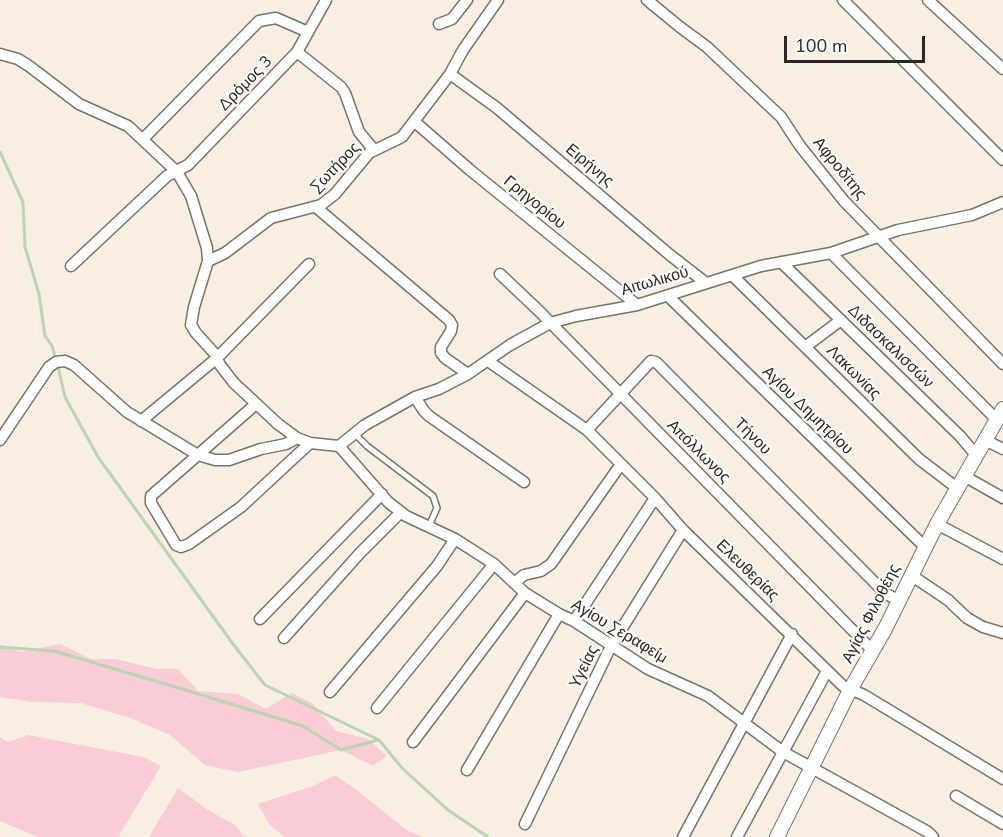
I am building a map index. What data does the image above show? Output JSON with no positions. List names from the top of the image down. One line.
{"streets":{"street":["Δρόμος 3","Ειρήνης","Σωτήρος","Αφροδίτης","Γρηγορίου","Αιτωλικού","Διδασκαλισσών","Λακωνίας","Αγίου Δημητρίου","Τήνου","Απόλλωνος","Ελευθερίας","Αγίας Φιλοθέης","Αγίου Σεραφείμ","Υγείας"]},"crossings":[["Ειρήνης","Σωτήρος"],["Ειρήνης","Αιτωλικού"],["Σωτήρος","Γρηγορίου"],["Αφροδίτης","Αιτωλικού"],["Γρηγορίου","Αιτωλικού"],["Αιτωλικού","Διδασκαλισσών"],["Αιτωλικού","Λακωνίας"],["Αιτωλικού","Αγίου Δημητρίου"],["Αιτωλικού","Απόλλωνος"],["Αιτωλικού","Ελευθερίας"],["Αιτωλικού","Αγίου Σεραφείμ"],["Διδασκαλισσών","Αγίας Φιλοθέης"],["Λακωνίας","Αγίας Φιλοθέης"],["Αγίου Δημητρίου","Αγίας Φιλοθέης"],["Τήνου","Απόλλωνος"],["Τήνου","Ελευθερίας"],["Τήνου","Αγίας Φιλοθέης"],["Απόλλωνος","Αγίας Φιλοθέης"],["Ελευθερίας","Αγίας Φιλοθέης"],["Ελευθερίας","Υγείας"],["Αγίας Φιλοθέης","Αγίου Σεραφείμ"],["Αγίου Σεραφείμ","Υγείας"]],"scale_bar":"100 m"}
